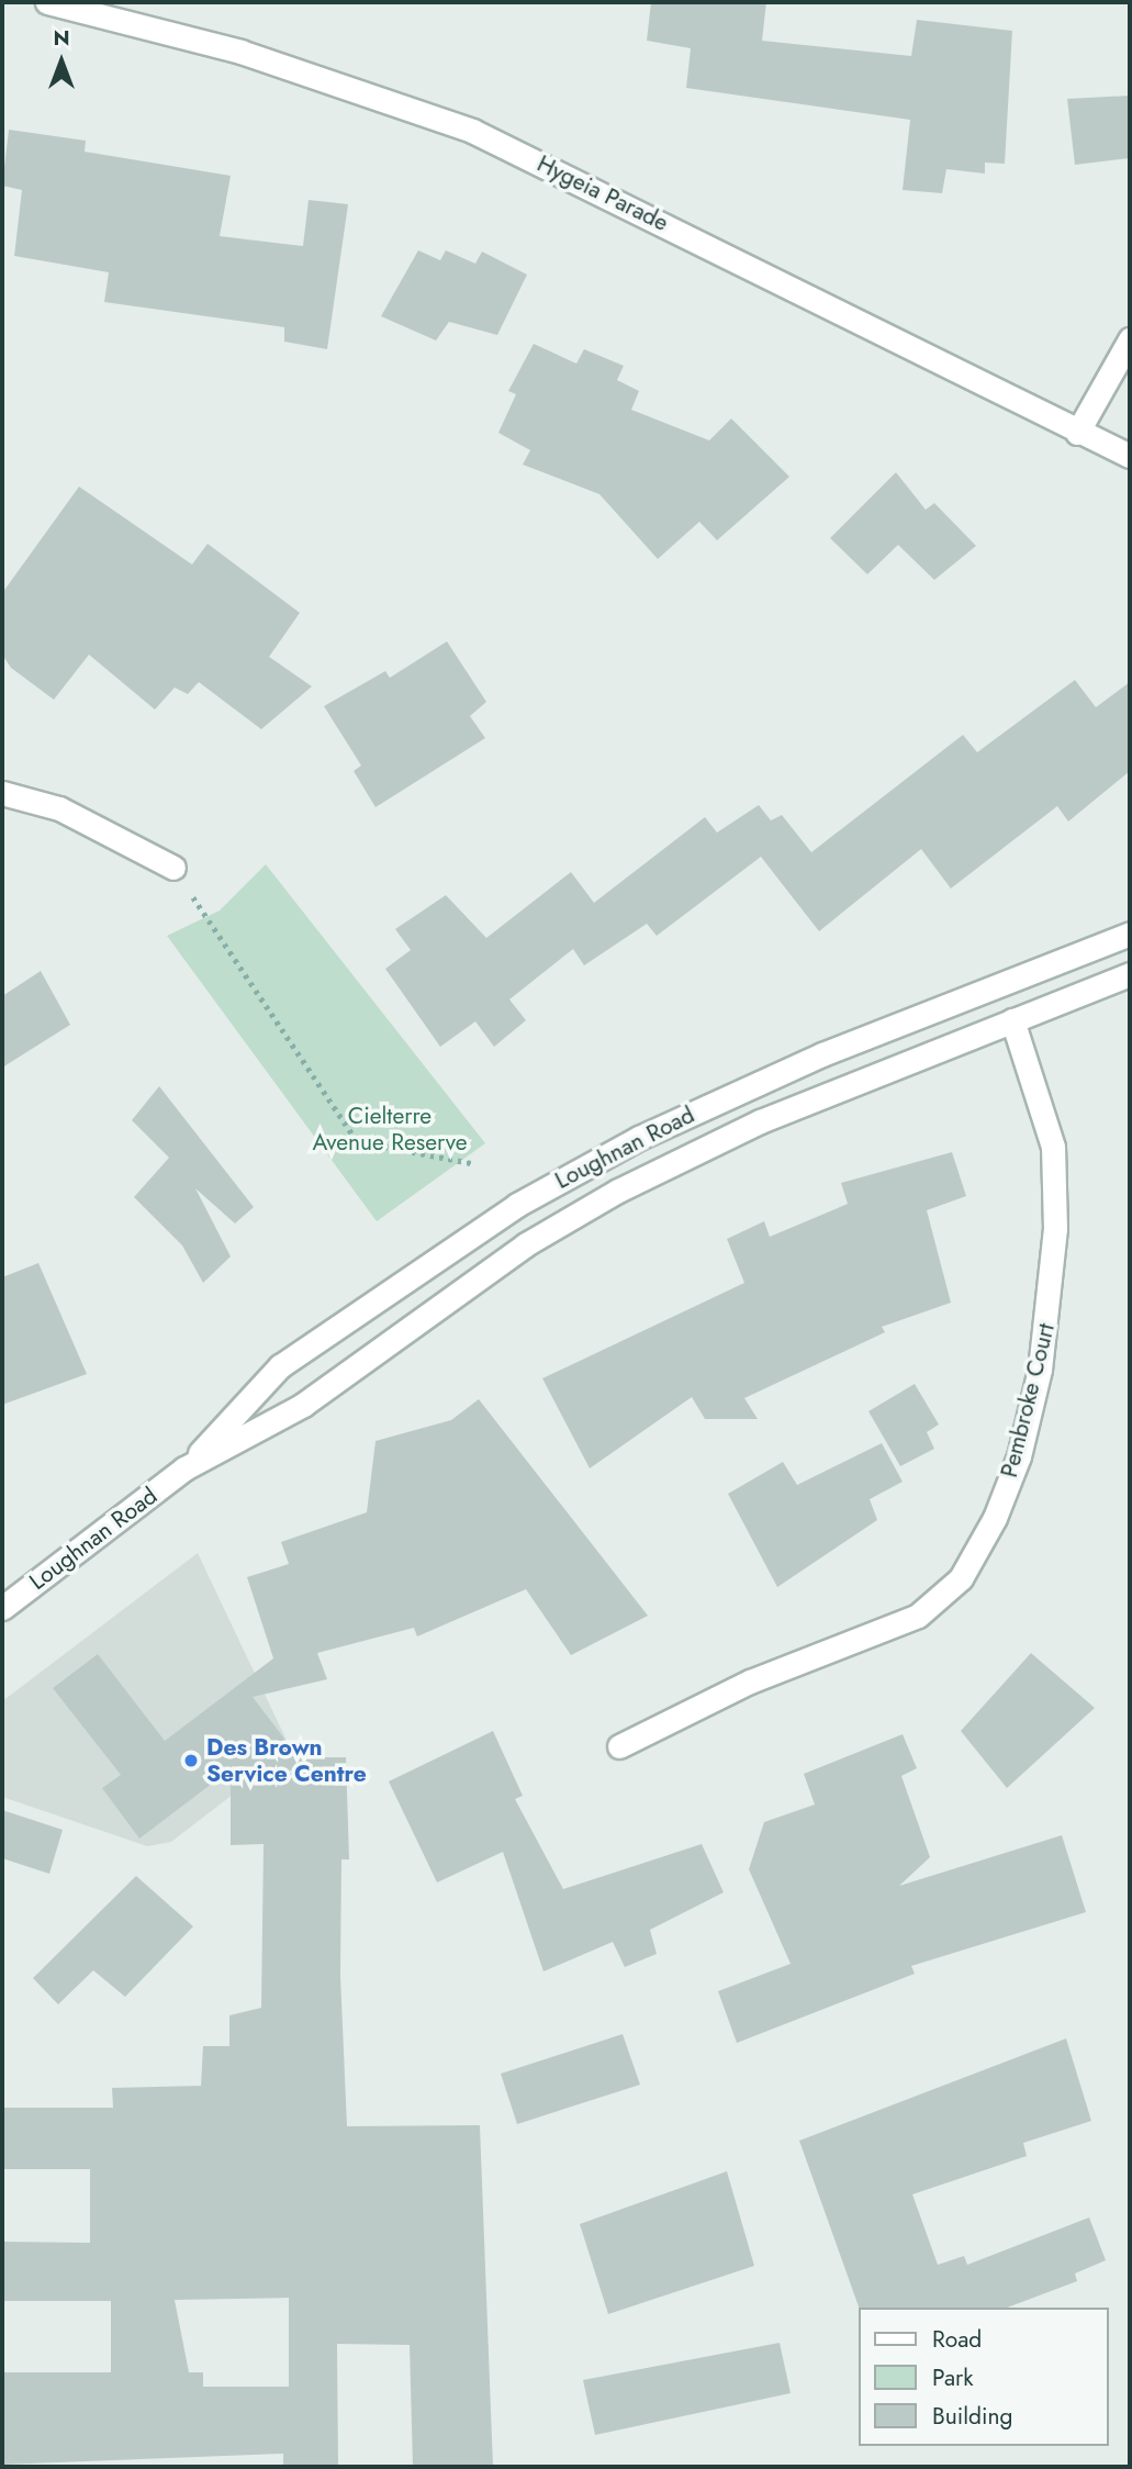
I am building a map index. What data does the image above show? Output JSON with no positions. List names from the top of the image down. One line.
{"streets":{"street":["Hygeia Parade","Loughnan Road","Pembroke Court"]},"crossings":[["Loughnan Road","Pembroke Court"]],"parks":["Cielterre Avenue Reserve"],"places":["Des Brown Service Centre"],"legend":["Road","Park","Building"],"north":"top"}
